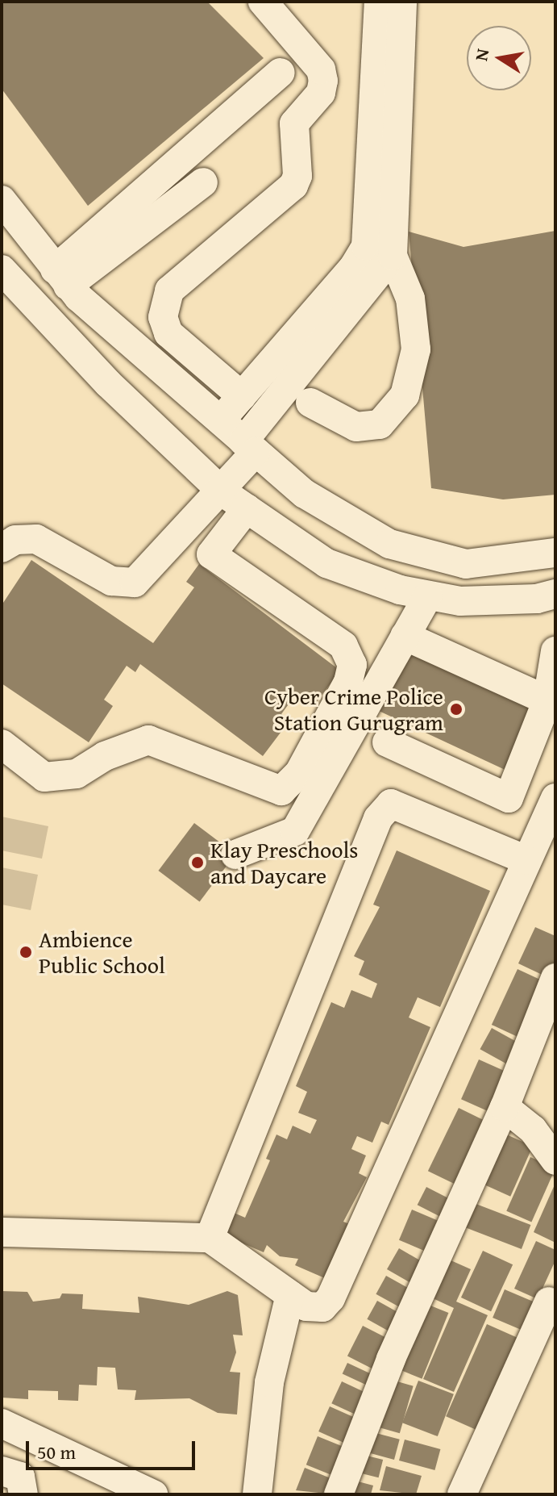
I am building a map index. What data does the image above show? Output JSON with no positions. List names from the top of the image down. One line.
{"places":["Cyber Crime Police Station Gurugram","Klay Preschools and Daycare","Ambience Public School"],"scale_bar":"50 m","north":"left"}
